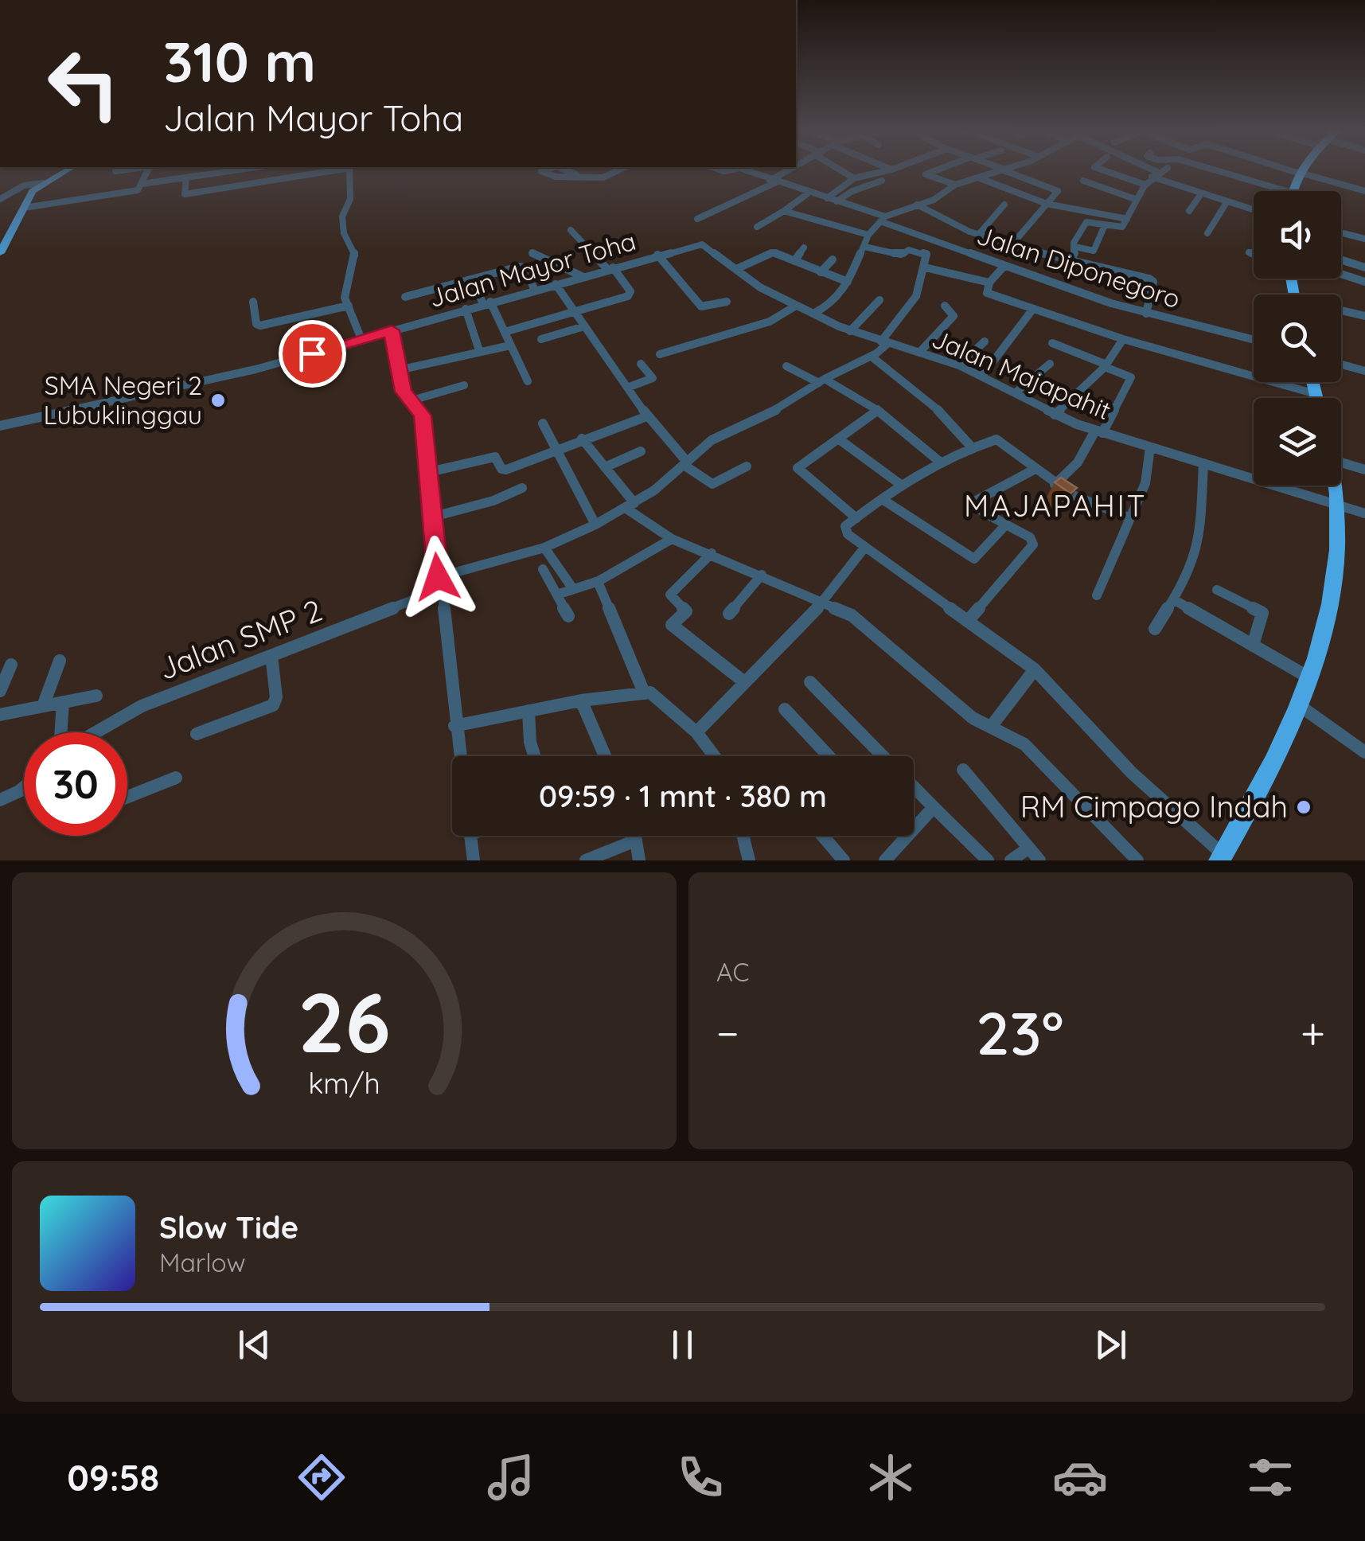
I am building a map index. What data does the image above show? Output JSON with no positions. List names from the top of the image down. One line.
{"streets":{"street":["Jalan Diponegoro","Jalan Mayor Toha","Jalan Majapahit","Jalan SMP 2"]},"crossings":[["Jalan Mayor Toha","Jalan Majapahit"],["Jalan Majapahit","Jalan SMP 2"]],"districts":["MAJAPAHIT"],"places":["SMA Negeri 2 Lubuklinggau","RM Cimpago Indah"],"page":{"turn":["310 m","Jalan Mayor Toha"],"limit":"30","trip":"09:59 · 1 mnt · 380 m","tile":"AC","heat":["−","23°","+"],"song":["Slow Tide","Marlow"],"tabs":"09:58","gauge":["26","km/h"]}}
